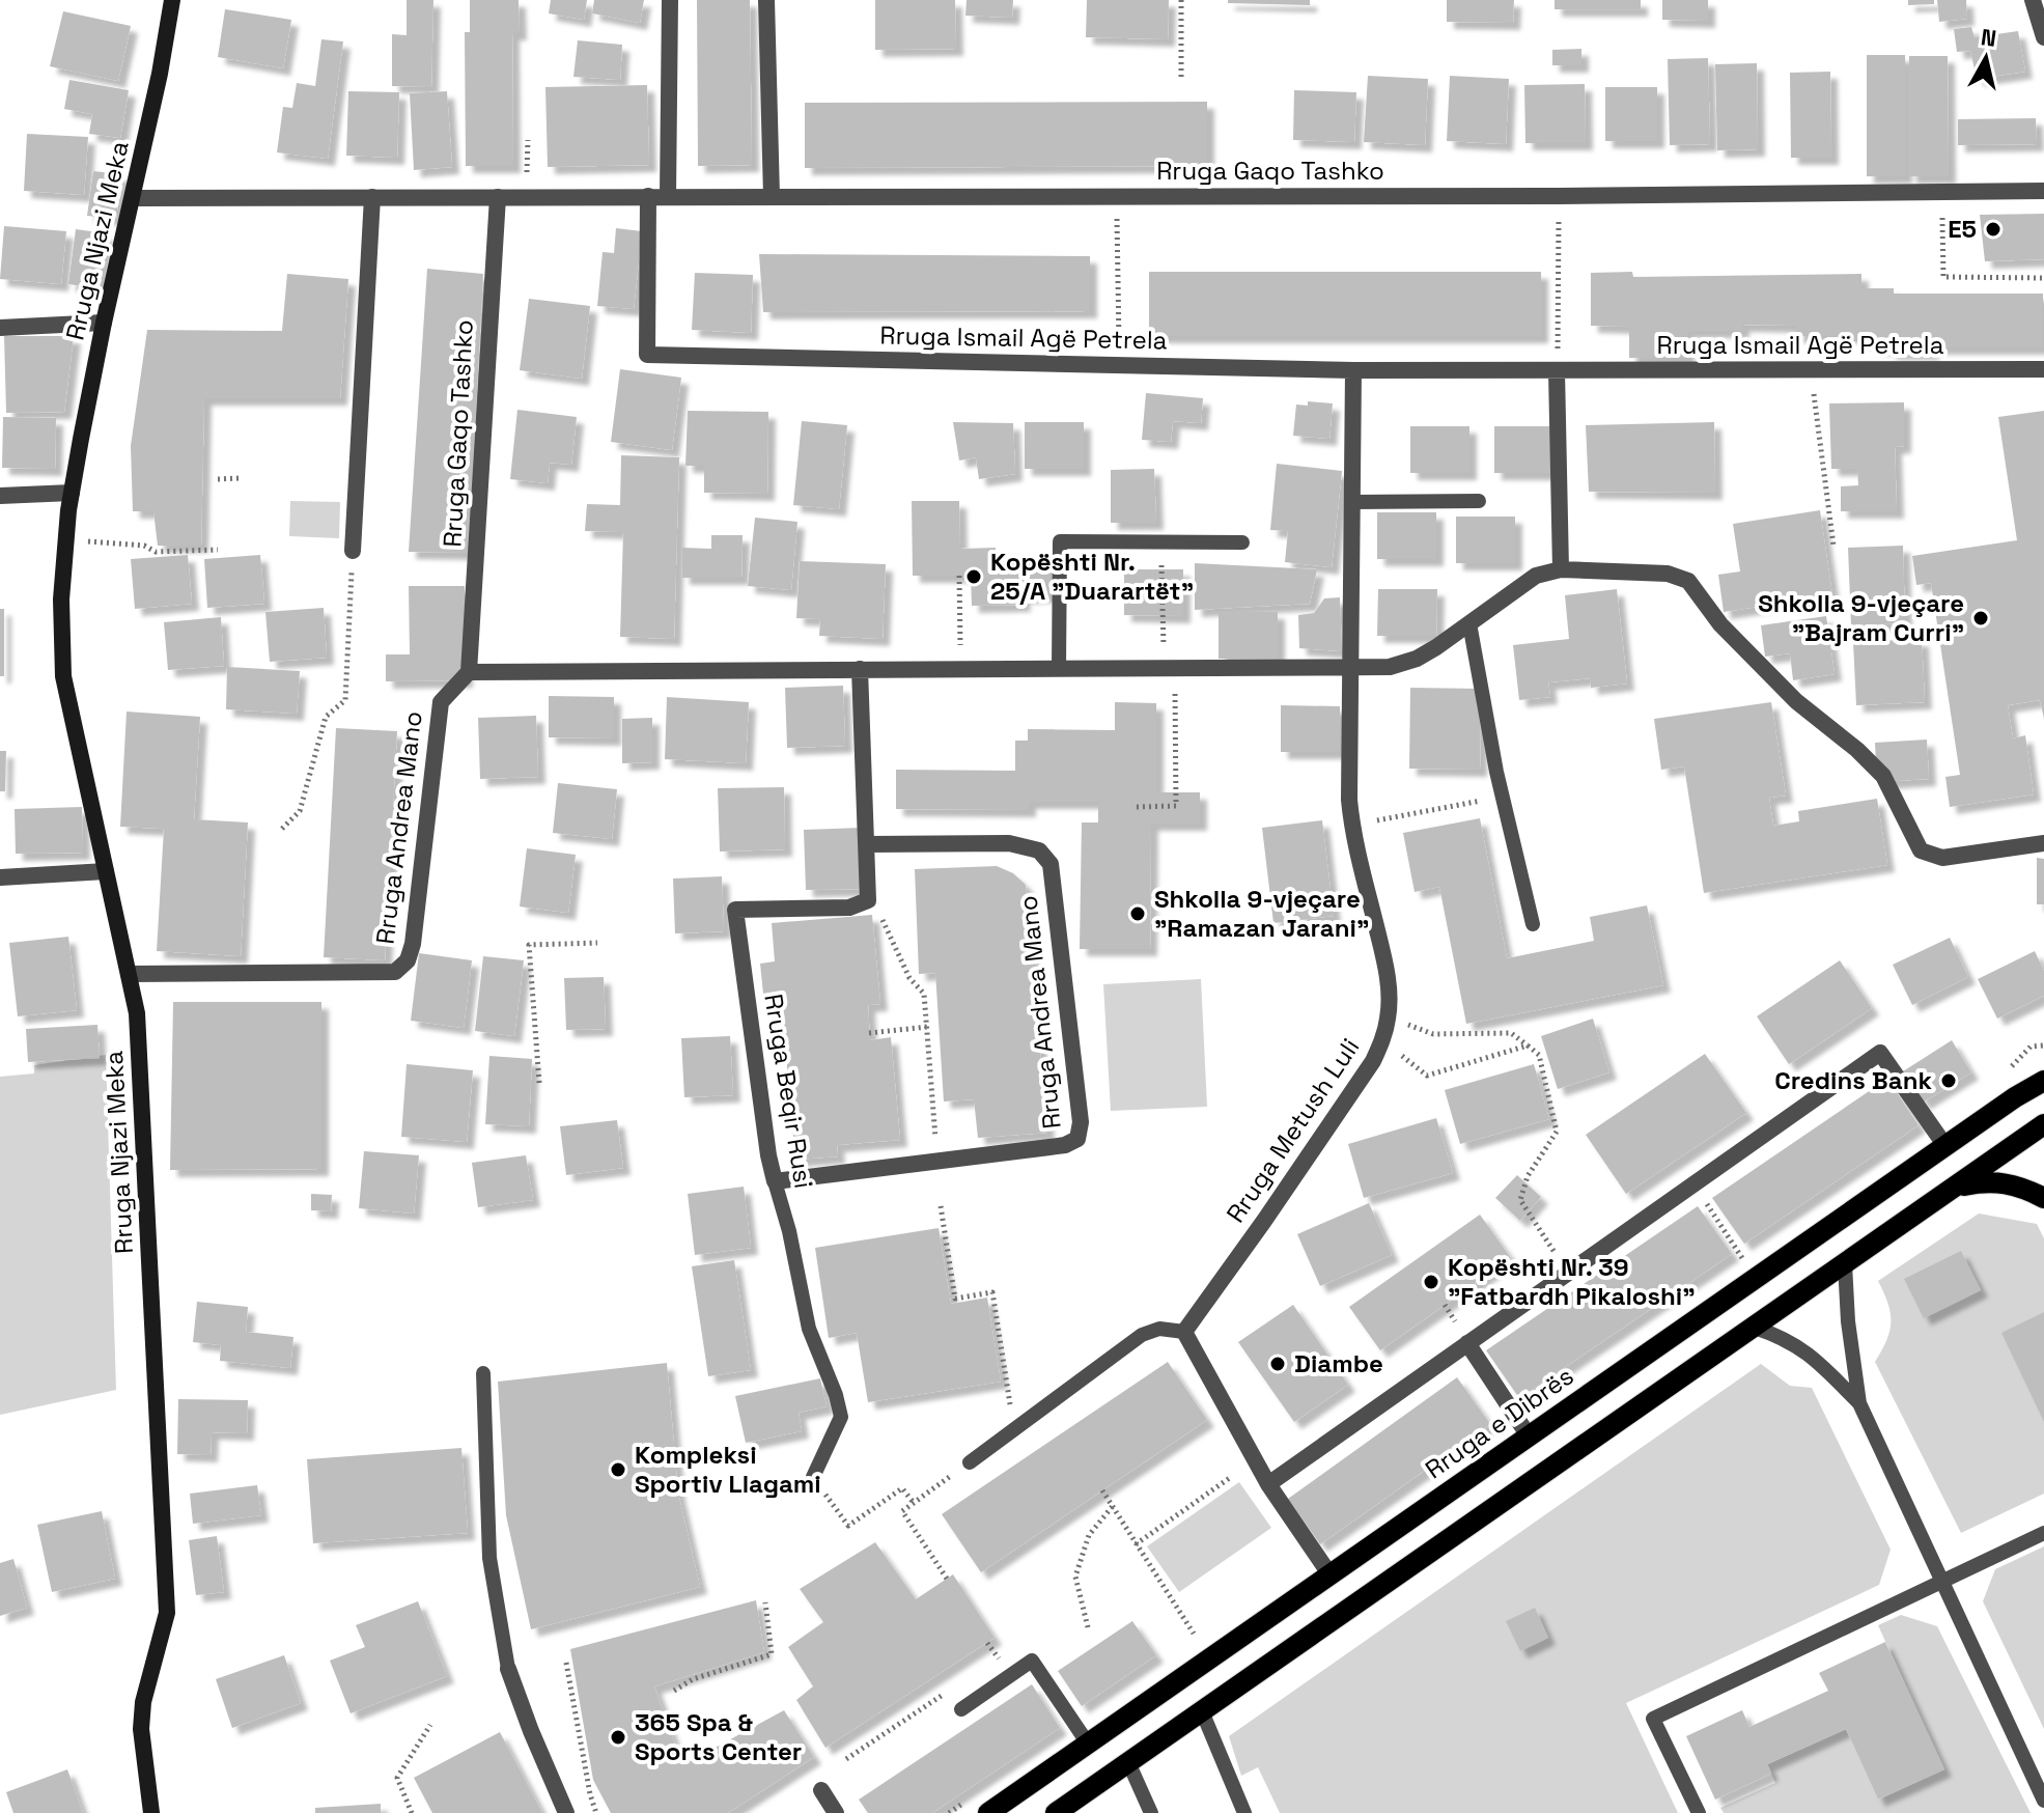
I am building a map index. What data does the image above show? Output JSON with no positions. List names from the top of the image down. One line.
{"streets":{"main road":["Rruga Njazi Meka","Rruga e Dibrës"],"street":["Rruga Gaqo Tashko","Rruga Ismail Agë Petrela","Rruga Andrea Mano","Rruga Beqir Rusi","Rruga Metush Luli"]},"crossings":[["Rruga Gaqo Tashko","Rruga Njazi Meka"],["Rruga Gaqo Tashko","Rruga Ismail Agë Petrela"],["Rruga Gaqo Tashko","Rruga Andrea Mano"],["Rruga Njazi Meka","Rruga Andrea Mano"],["Rruga Ismail Agë Petrela","Rruga Metush Luli"],["Rruga Andrea Mano","Rruga Beqir Rusi"]],"places":["E5","Kopështi Nr. 25/A \"Duarartët\"","Shkolla 9-vjeçare \"Bajram Curri\"","Shkolla 9-vjeçare \"Ramazan Jarani\"","Credins Bank","Kopështi Nr. 39 \"Fatbardh Pikaloshi\"","Diambe","Kompleksi Sportiv Llagami","365 Spa & Sports Center"],"north":"top"}
